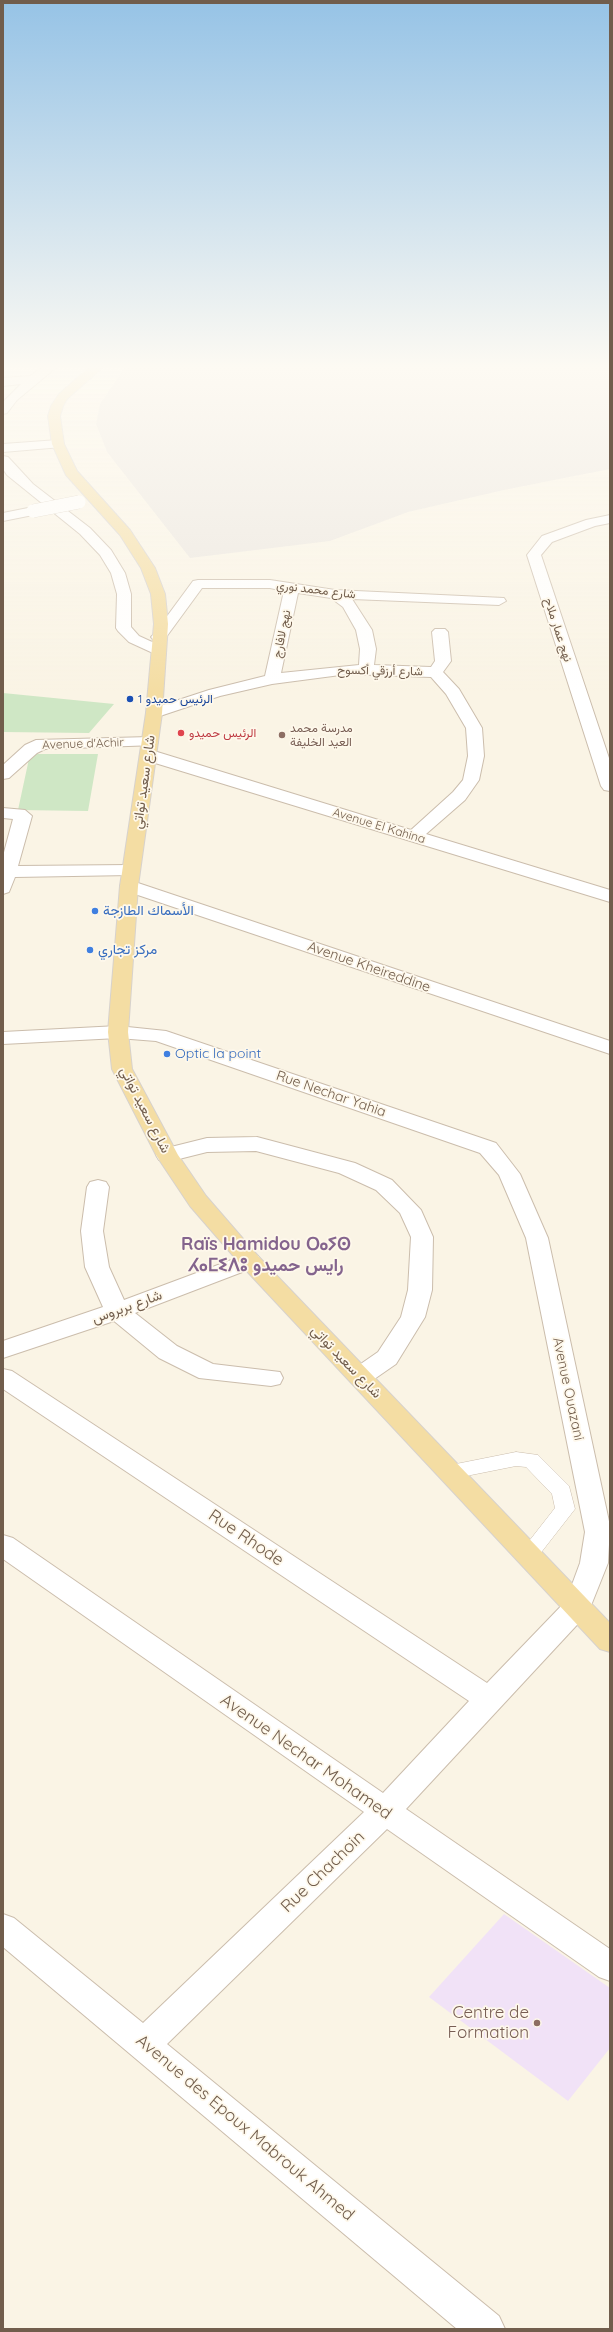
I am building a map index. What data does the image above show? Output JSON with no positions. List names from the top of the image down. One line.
{"streets":{"main road":["شارع سعيد تواتي"],"street":["شارع محمد نوري","نهج عمار ملاح","نهج لافارج","شارع أرزقي أكسوح","Avenue d'Achir","Avenue El Kahina","Avenue Kheireddine","Rue Nechar Yahia","شارع بربروس","Avenue Ouazani","Rue Rhode","Avenue Nechar Mohamed","Rue Chachoin","Avenue des Epoux Mabrouk Ahmed"]},"crossings":[["شارع محمد نوري","نهج لافارج"],["شارع محمد نوري","شارع سعيد تواتي"],["نهج لافارج","شارع أرزقي أكسوح"],["شارع أرزقي أكسوح","شارع سعيد تواتي"],["شارع أرزقي أكسوح","Avenue El Kahina"],["Avenue d'Achir","شارع سعيد تواتي"],["Avenue d'Achir","Avenue El Kahina"],["شارع سعيد تواتي","Avenue El Kahina"],["شارع سعيد تواتي","Avenue Kheireddine"],["شارع سعيد تواتي","Rue Nechar Yahia"],["شارع سعيد تواتي","شارع بربروس"],["شارع سعيد تواتي","Avenue Ouazani"],["شارع سعيد تواتي","Rue Chachoin"],["Rue Nechar Yahia","Avenue Ouazani"],["Avenue Ouazani","Rue Chachoin"],["Rue Rhode","Rue Chachoin"],["Avenue Nechar Mohamed","Rue Chachoin"],["Rue Chachoin","Avenue des Epoux Mabrouk Ahmed"]],"districts":["Raïs Hamidou ⵔⴰⵢⵙ ⵃⴰⵎⵉⴷⵓ رایس حمیدو"],"places":["الرئيس حميدو 1","الرئيس حميدو","مدرسة محمد العيد الخليفة","الأسماك الطازجة","مركز تجاري","Optic la point","Centre de Formation"]}
